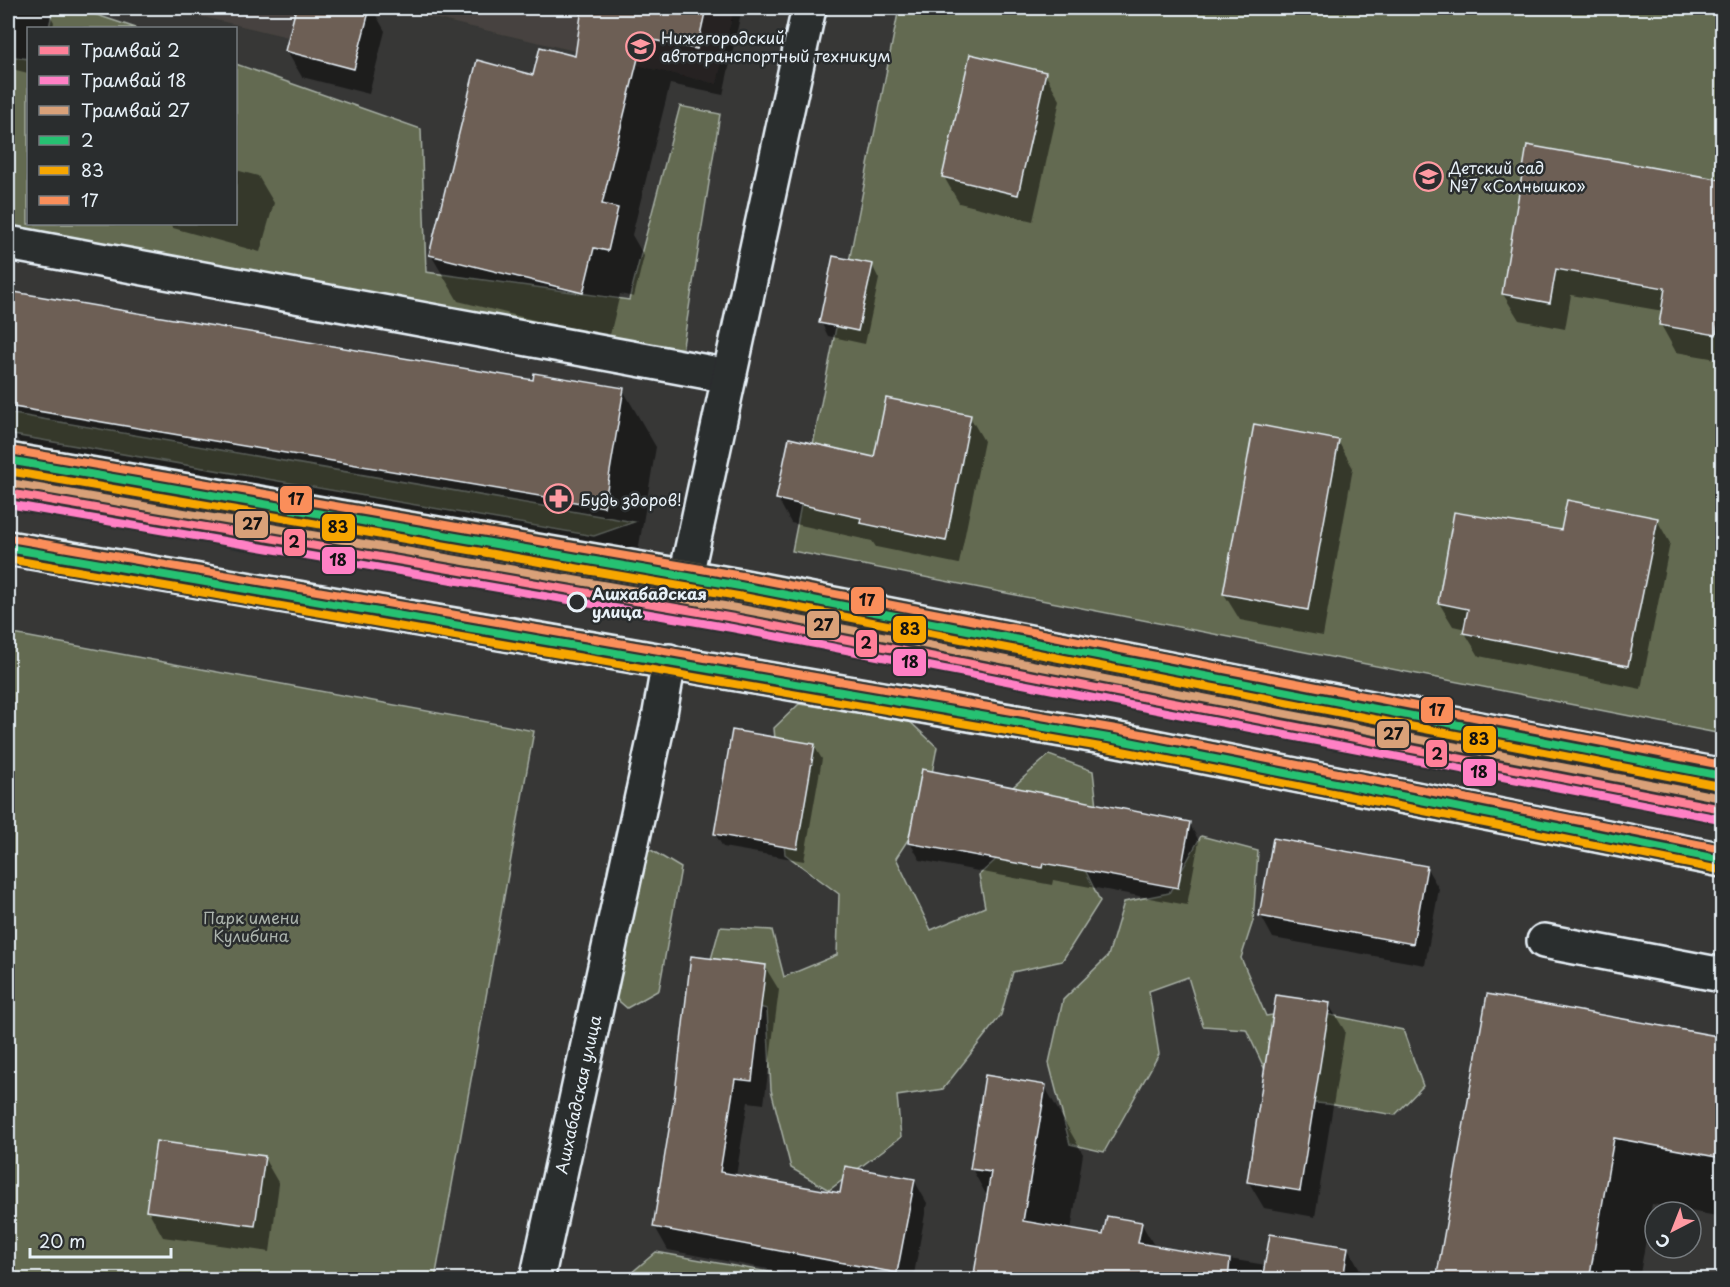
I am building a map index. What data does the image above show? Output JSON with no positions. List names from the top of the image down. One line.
{"streets":{"street":["Ашхабадская улица"]},"parks":["Парк имени Кулибина"],"places":{"school or university":["Нижегородский автотранспортный техникум","Детский сад №7 «Солнышко»"],"pharmacy":["Будь здоров!"],"other":["Ашхабадская улица"]},"lines":["transit line 17","transit line 2","transit line 83","tram line 27","tram line 2","tram line 18"],"legend":["Трамвай 2","Трамвай 18","Трамвай 27","2","83","17"],"scale_bar":"20 m","north":"bottom left"}
